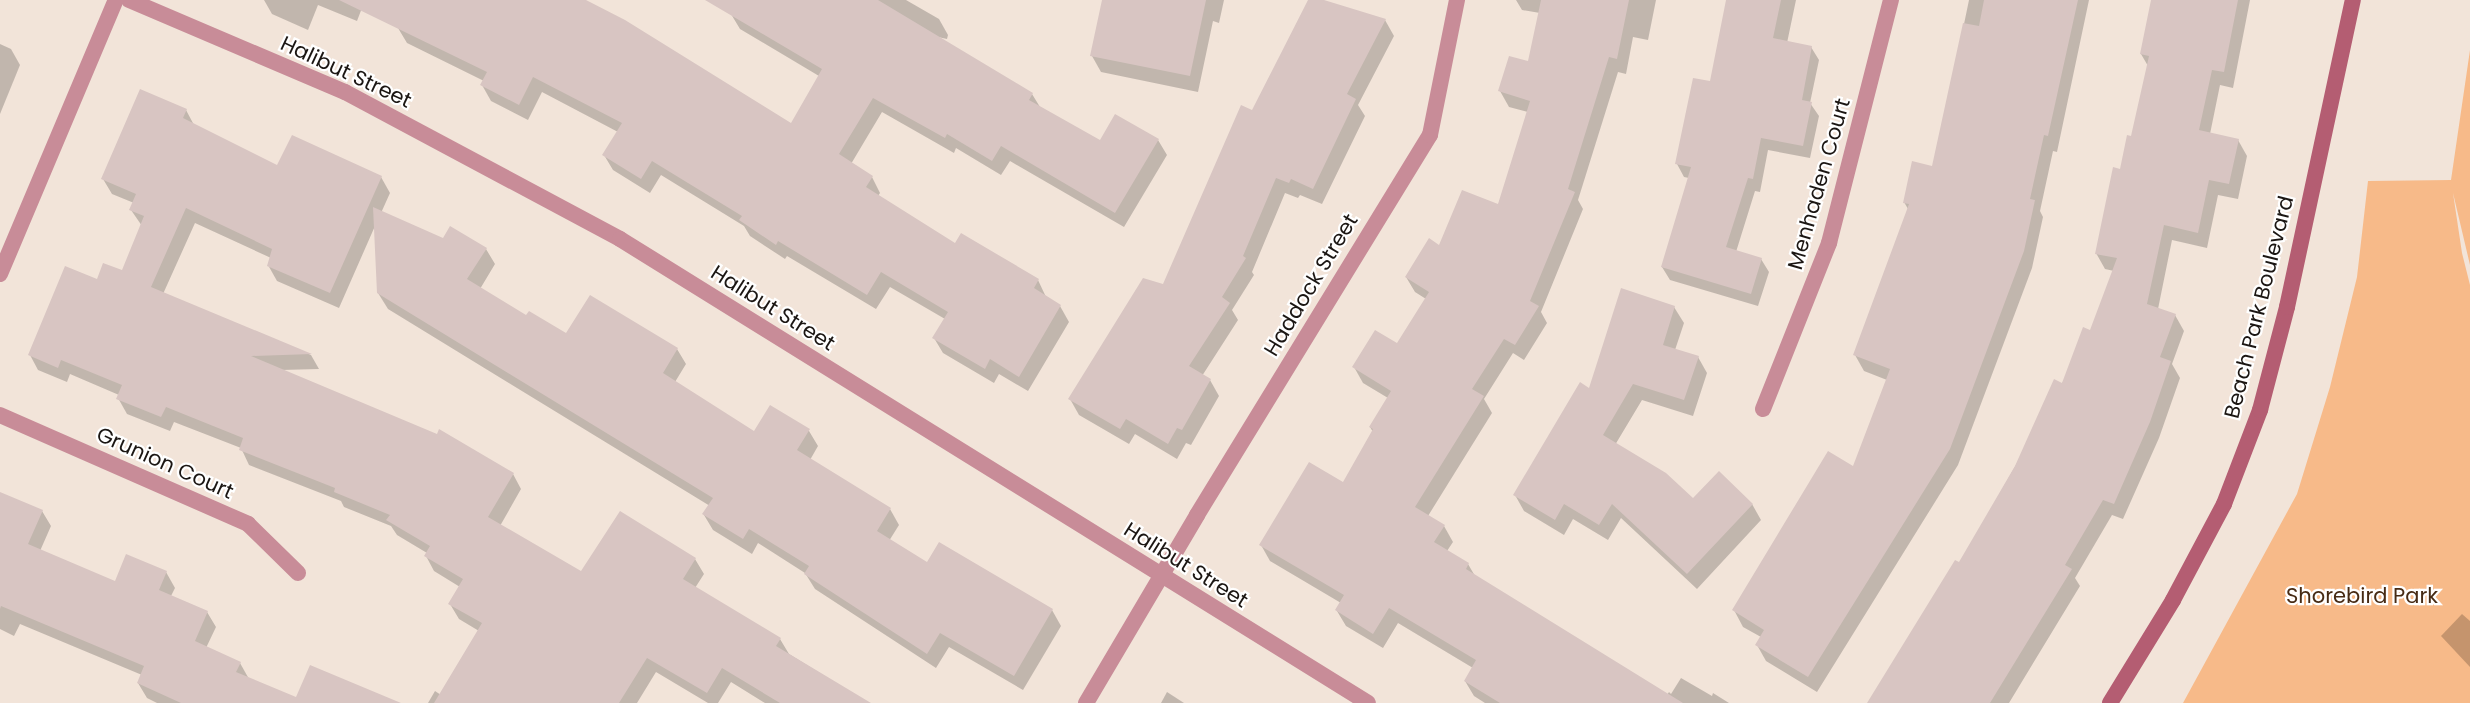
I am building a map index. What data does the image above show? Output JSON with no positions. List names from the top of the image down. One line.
{"streets":{"main road":["Beach Park Boulevard"],"street":["Halibut Street","Menhaden Court","Haddock Street","Grunion Court"]},"crossings":[["Halibut Street","Haddock Street"]],"parks":["Shorebird Park"]}
